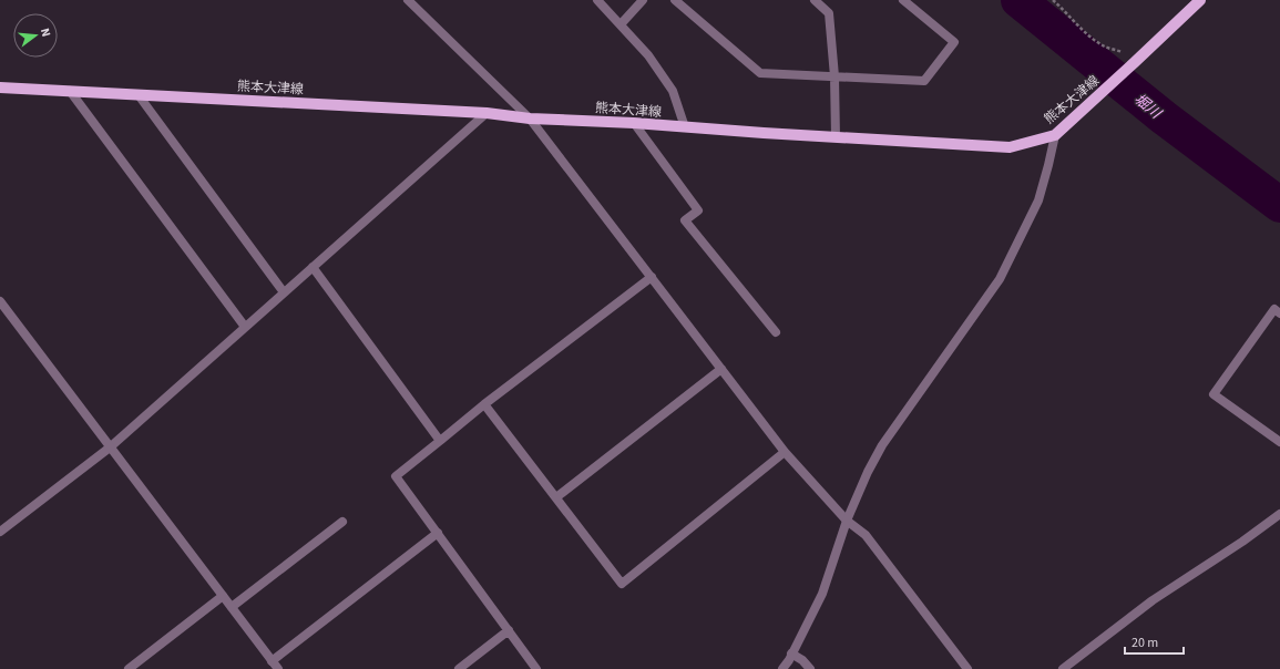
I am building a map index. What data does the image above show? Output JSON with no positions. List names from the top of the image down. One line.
{"streets":{"main road":["熊本大津線"]},"water":["堀川"],"scale_bar":"20 m","north":"right"}
